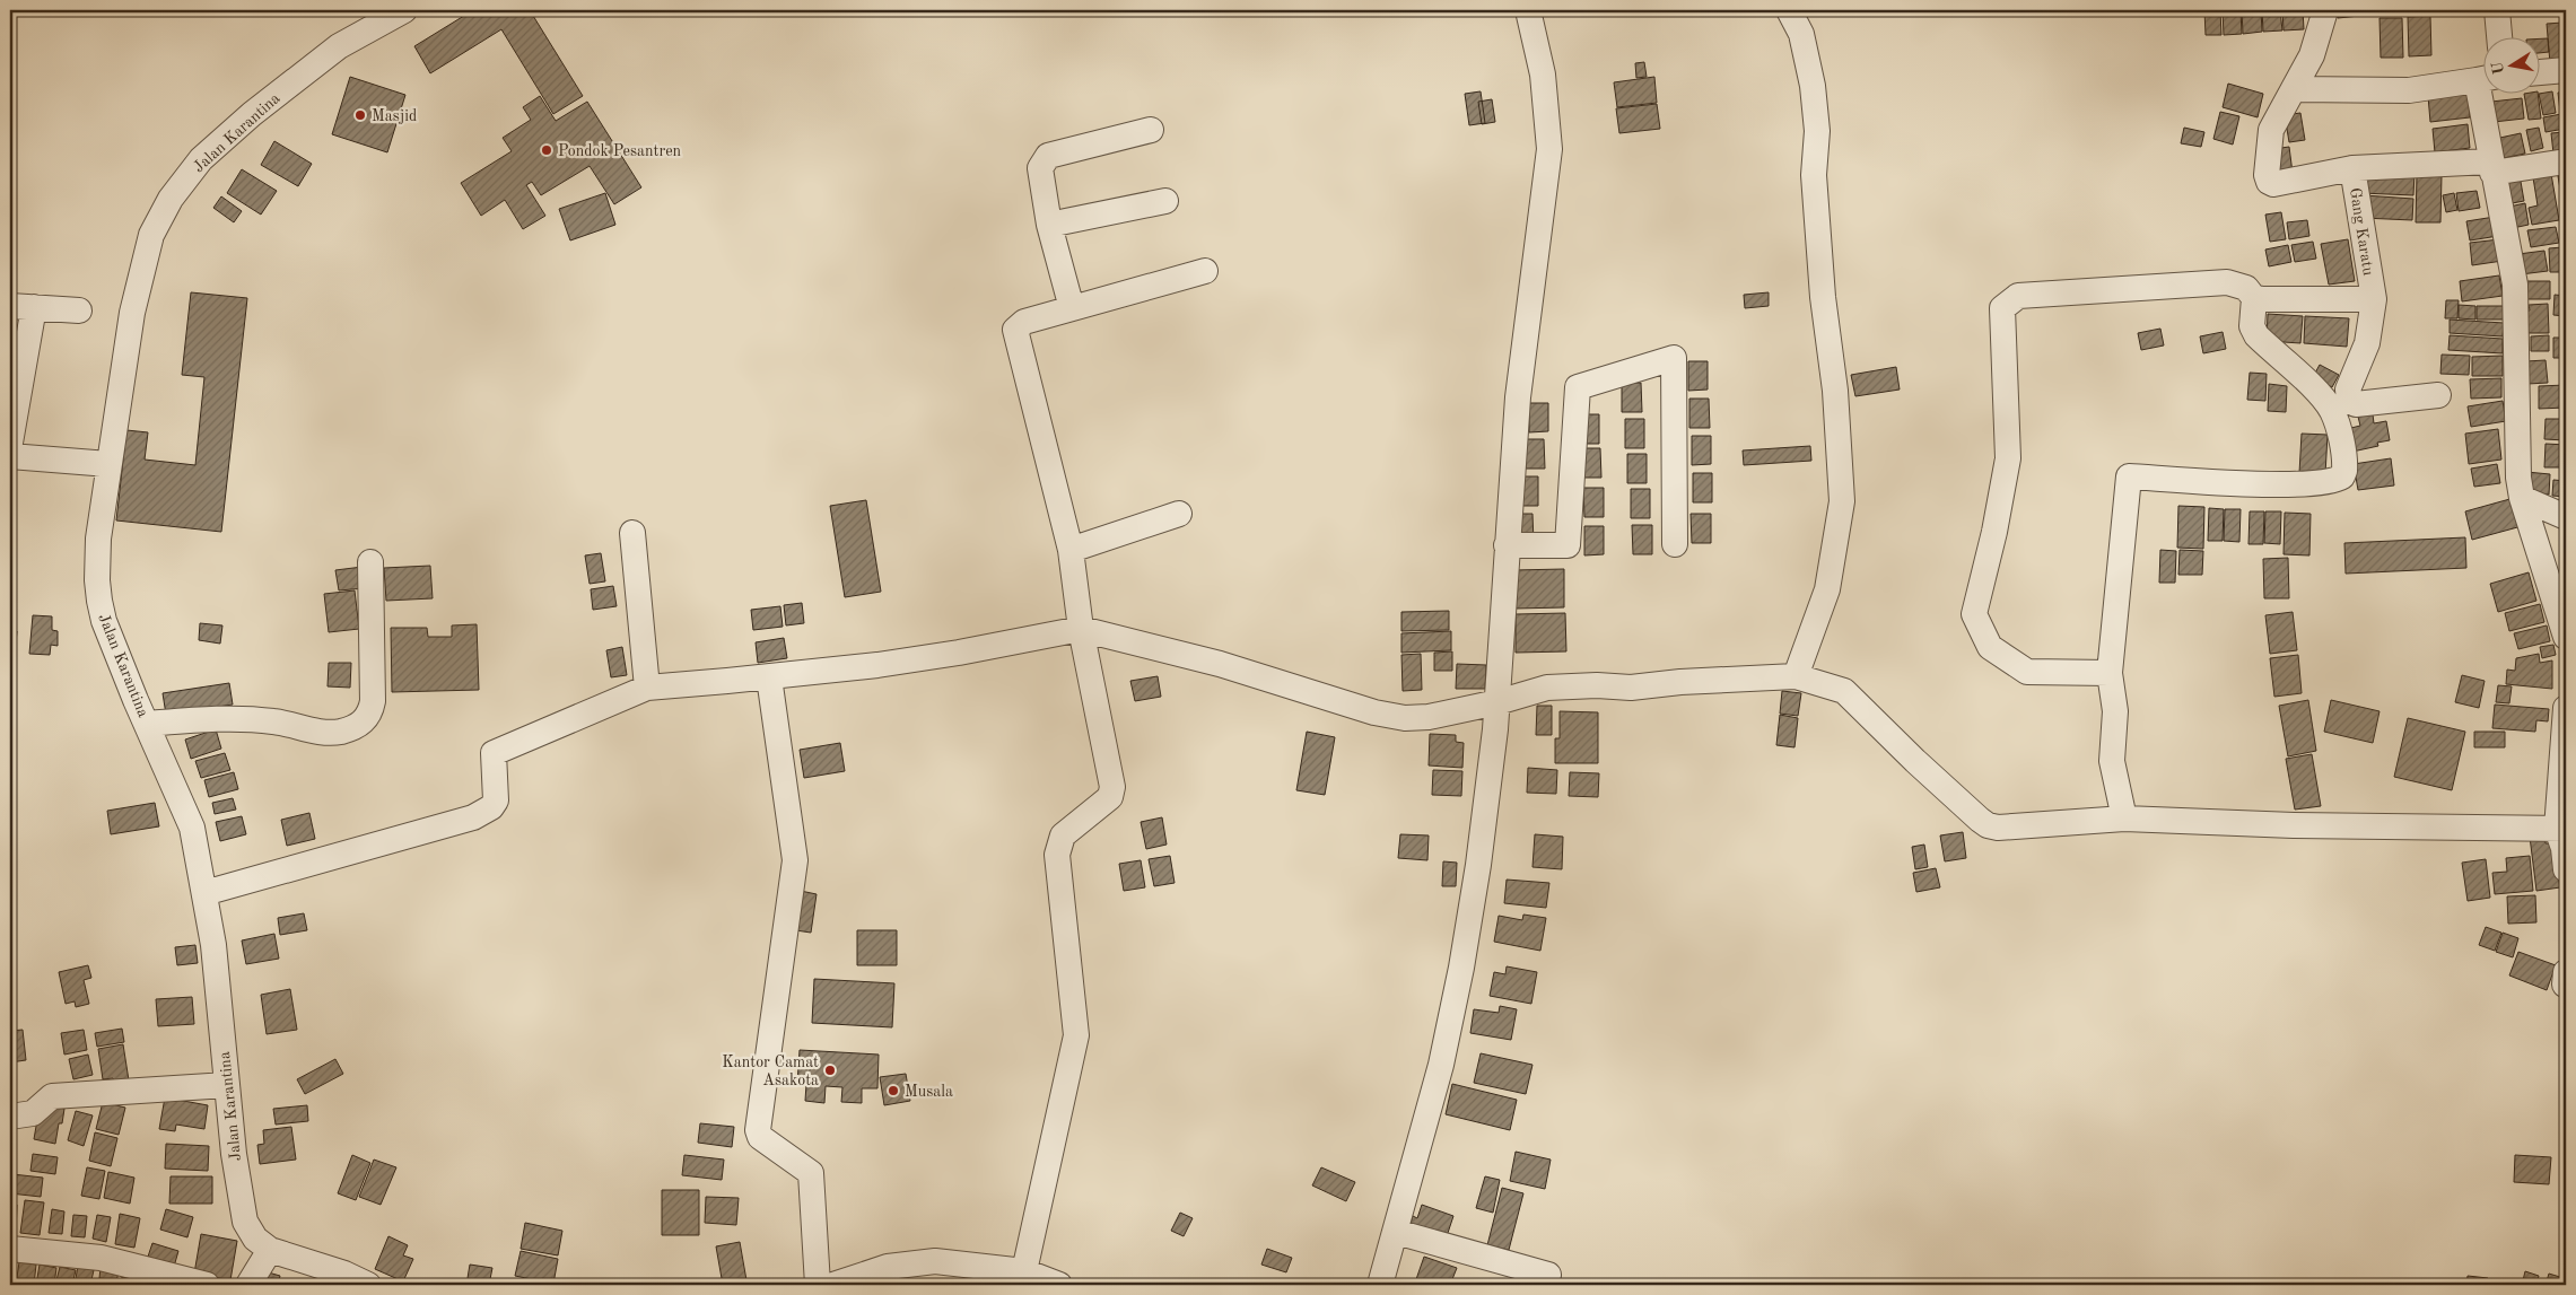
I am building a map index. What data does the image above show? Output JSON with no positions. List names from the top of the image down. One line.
{"streets":{"street":["Jalan Karantina","Gang Karatu"]},"places":["Masjid","Pondok Pesantren","Kantor Camat Asakota","Musala"],"north":"left"}
